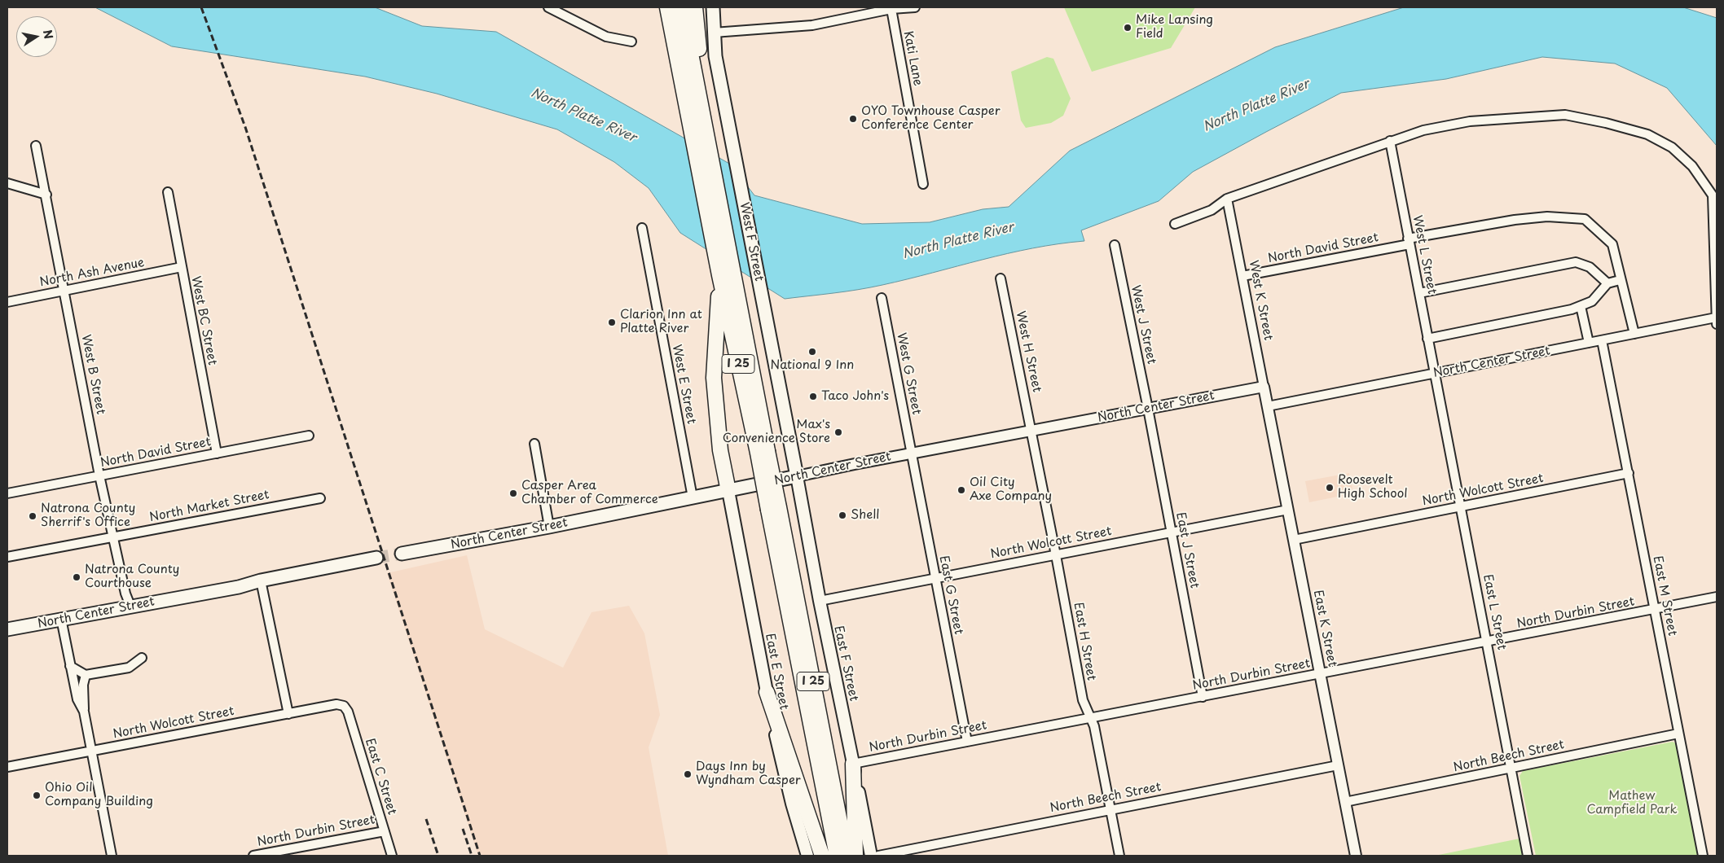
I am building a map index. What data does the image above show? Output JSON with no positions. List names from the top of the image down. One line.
{"streets":{"highway":["I 25"],"main road":["West F Street","North Center Street","East F Street","East E Street"],"street":["Kati Lane","North David Street","West L Street","North Ash Avenue","West K Street","West BC Street","West J Street","West H Street","West G Street","West B Street","West E Street","North Wolcott Street","North Market Street","East J Street","East G Street","East M Street","East L Street","North Durbin Street","East K Street","East H Street","North Beech Street","East C Street"]},"crossings":[["West F Street","North Center Street"],["West F Street","East F Street"],["North David Street","West L Street"],["North David Street","West K Street"],["North David Street","West BC Street"],["North David Street","North Center Street"],["North David Street","West B Street"],["West L Street","North Center Street"],["West L Street","East L Street"],["North Ash Avenue","West BC Street"],["North Ash Avenue","West B Street"],["West K Street","North Center Street"],["West K Street","East K Street"],["West J Street","North Center Street"],["West J Street","East J Street"],["West H Street","North Center Street"],["West H Street","East H Street"],["North Center Street","West G Street"],["North Center Street","West B Street"],["North Center Street","West E Street"],["North Center Street","East J Street"],["North Center Street","East G Street"],["North Center Street","East M Street"],["North Center Street","East L Street"],["North Center Street","East K Street"],["North Center Street","East H Street"],["North Center Street","East F Street"],["North Center Street","East E Street"],["West G Street","East G Street"],["West B Street","North Market Street"],["North Wolcott Street","East J Street"],["North Wolcott Street","East G Street"],["North Wolcott Street","East M Street"],["North Wolcott Street","East L Street"],["North Wolcott Street","East K Street"],["North Wolcott Street","East H Street"],["North Wolcott Street","East F Street"],["North Wolcott Street","East C Street"],["East J Street","North Durbin Street"],["East G Street","North Durbin Street"],["East M Street","North Durbin Street"],["East M Street","North Beech Street"],["East L Street","North Durbin Street"],["East L Street","North Beech Street"],["North Durbin Street","East K Street"],["North Durbin Street","East H Street"],["North Durbin Street","East F Street"],["North Durbin Street","East C Street"],["East K Street","North Beech Street"],["East H Street","North Beech Street"]],"water":["North Platte River"],"parks":["Mathew Campfield Park"],"places":["Mike Lansing Field","OYO Townhouse Casper Conference Center","Clarion Inn at Platte River","National 9 Inn","Taco John's","Max's Convenience Store","Roosevelt High School","Oil City Axe Company","Casper Area Chamber of Commerce","Shell","Natrona County Sherrif's Office","Natrona County Courthouse","Days Inn by Wyndham Casper","Ohio Oil Company Building"],"north":"right"}
